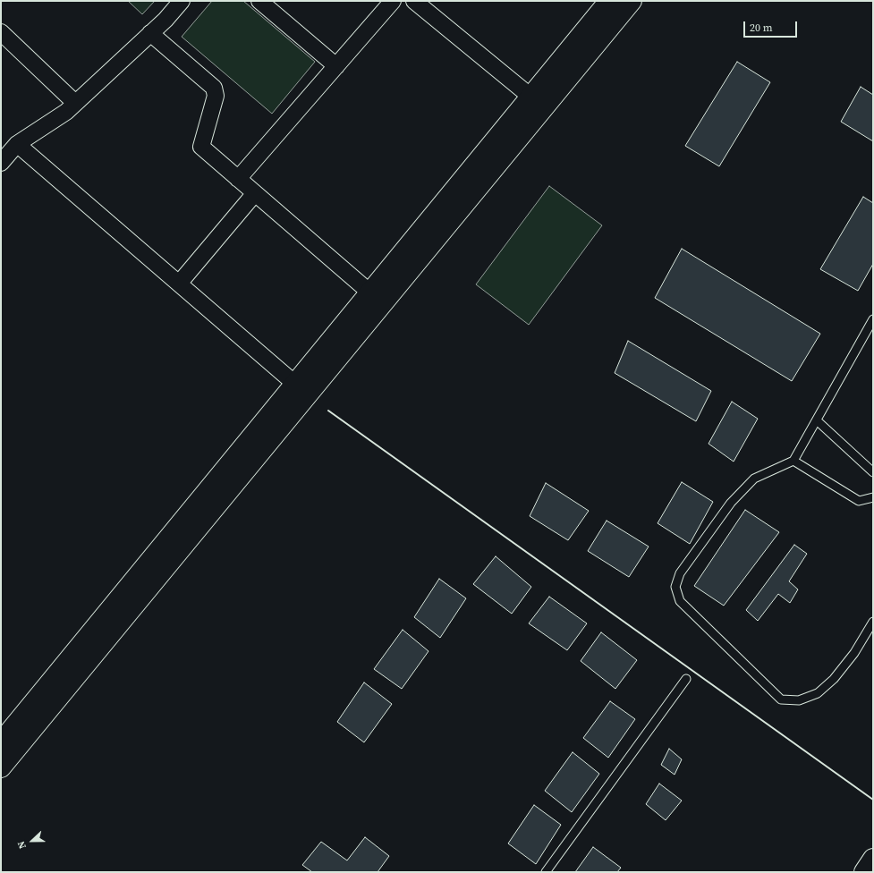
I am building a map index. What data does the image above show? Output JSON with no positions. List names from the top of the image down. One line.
{"scale_bar":"20 m","north":"left"}
